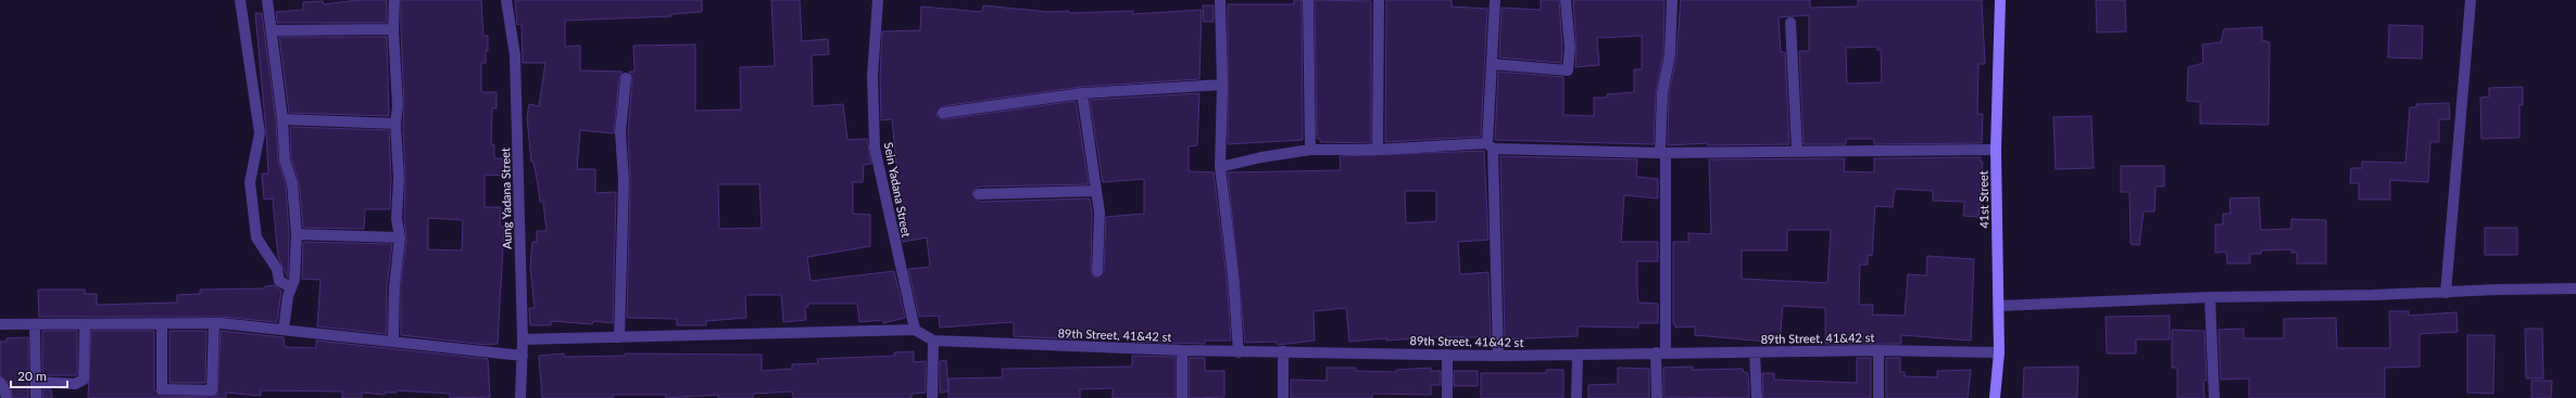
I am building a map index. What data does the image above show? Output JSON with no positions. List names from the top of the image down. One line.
{"streets":{"main road":["41st Street"],"street":["Sein Yadana Street","Aung Yadana Street","89th Street, 41&42 st"]},"crossings":[["41st Street","89th Street, 41&42 st"]],"scale_bar":"20 m"}
